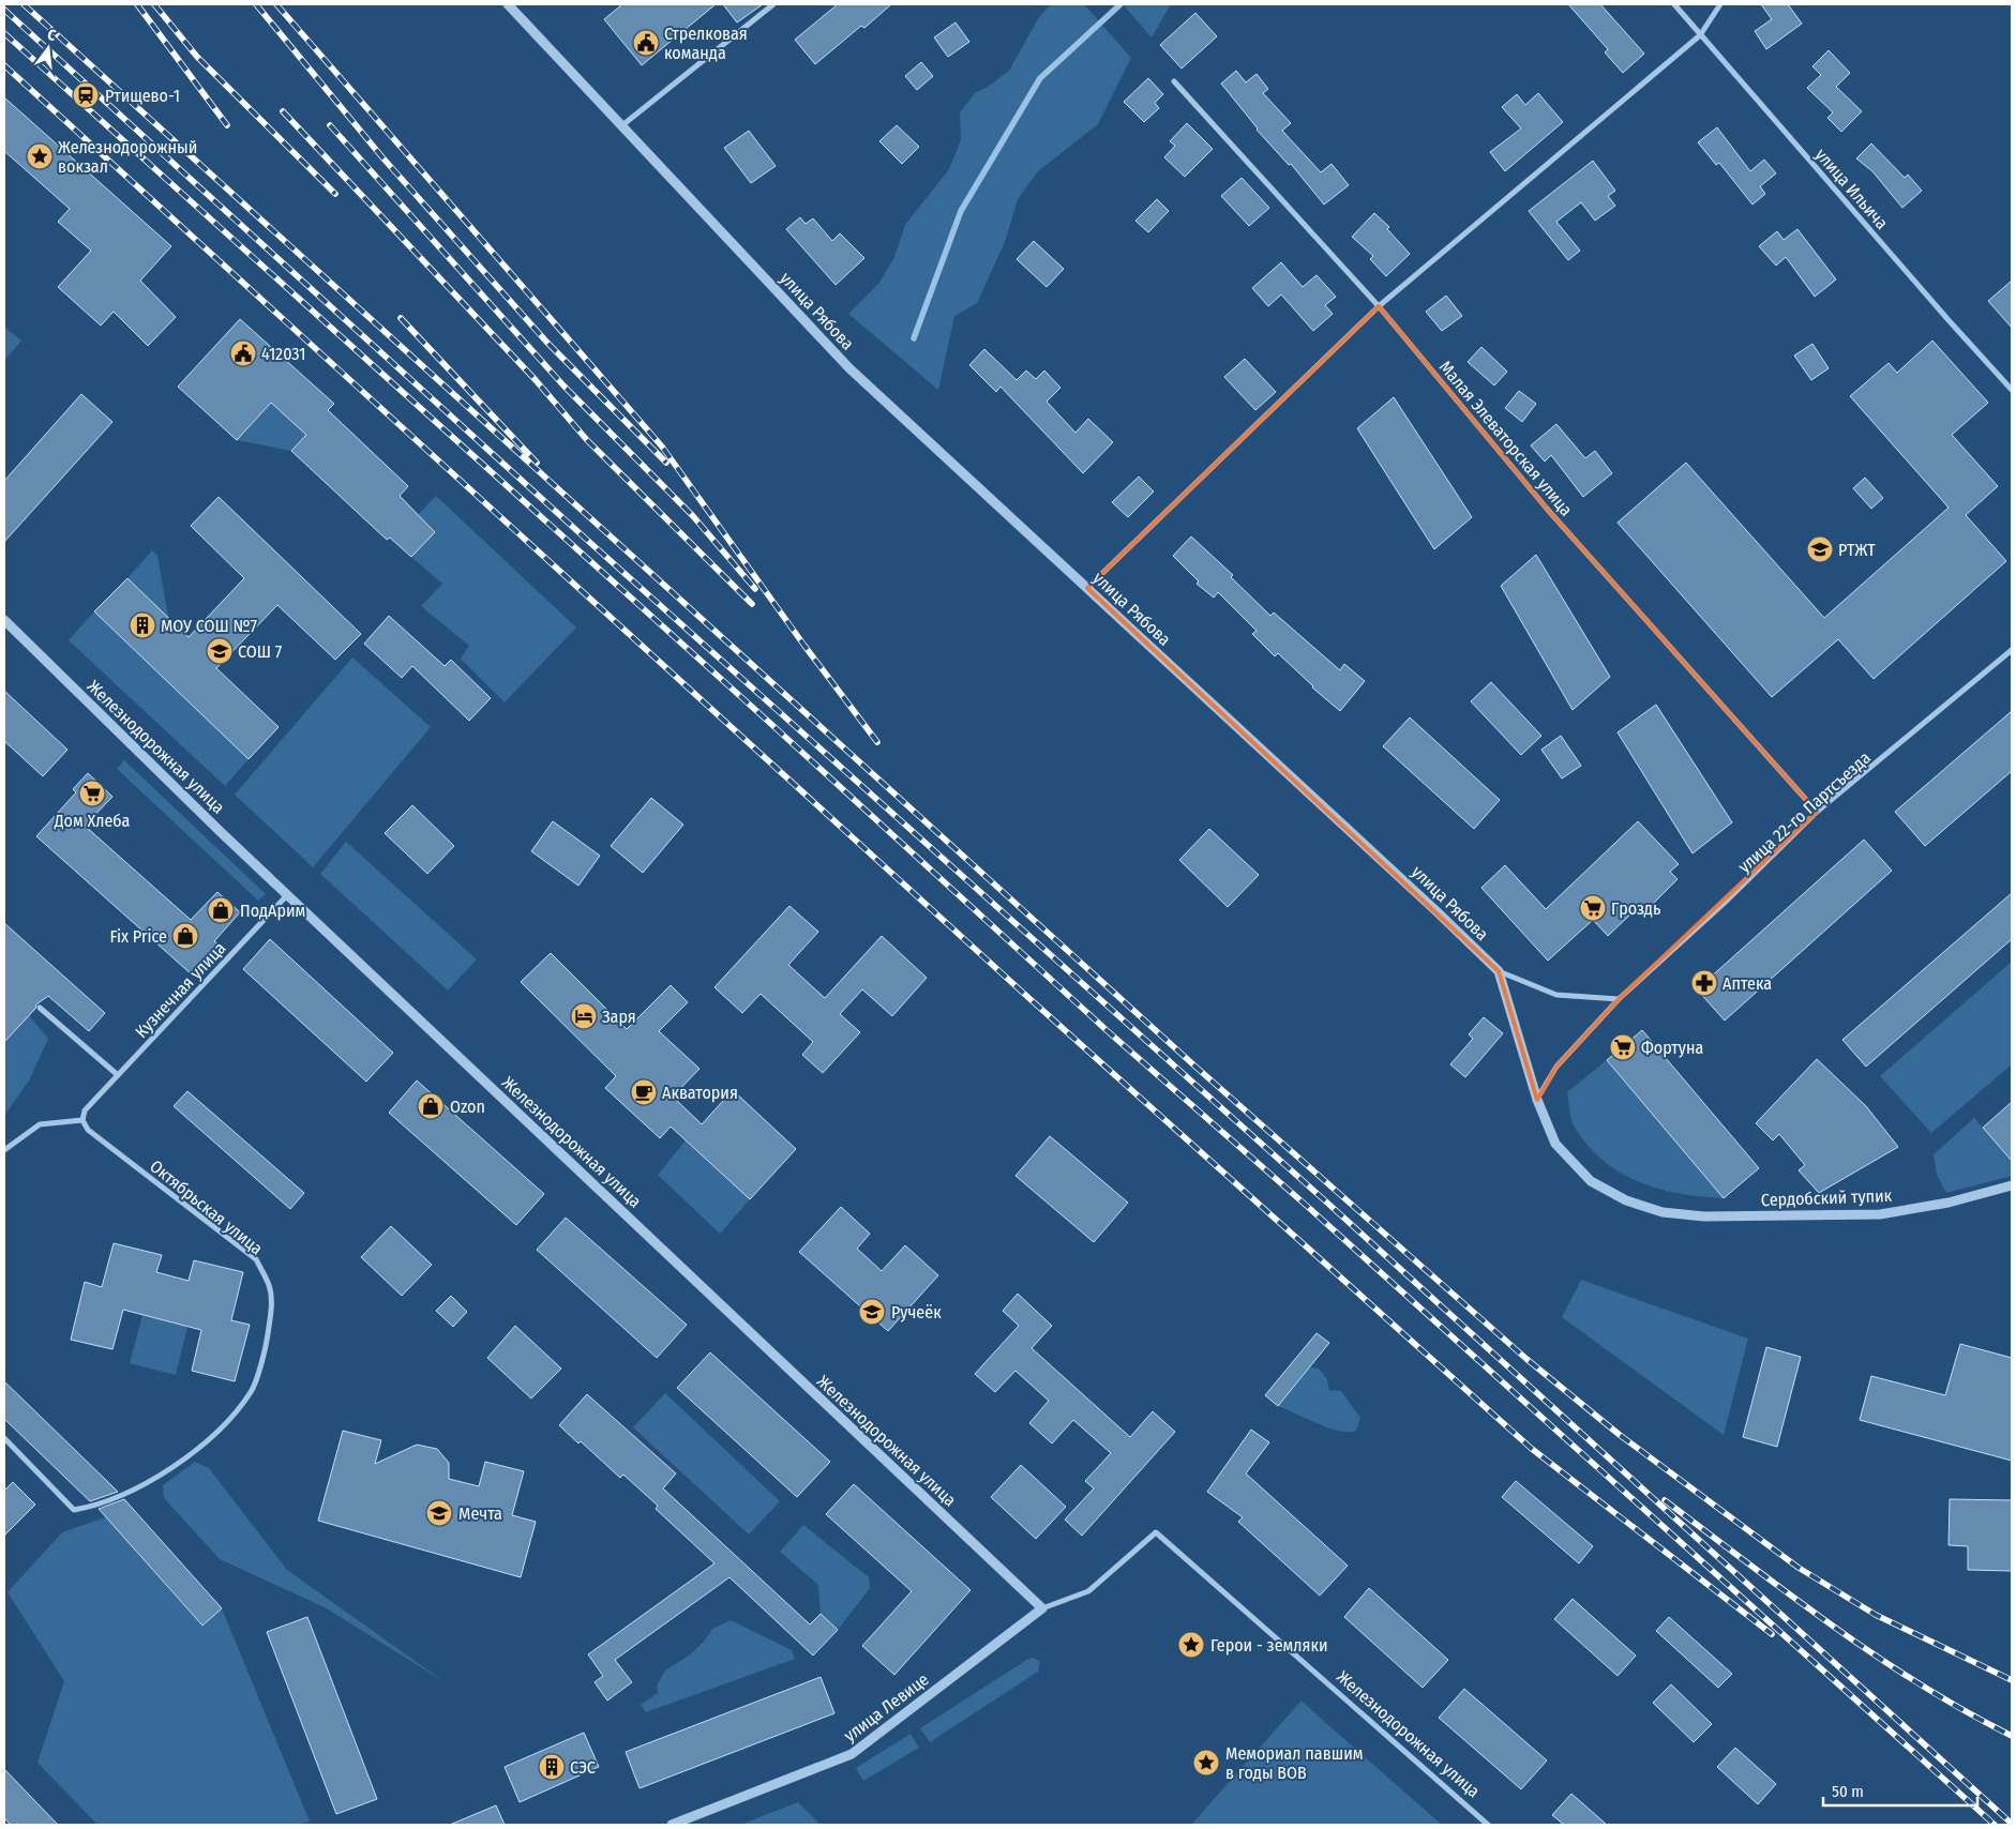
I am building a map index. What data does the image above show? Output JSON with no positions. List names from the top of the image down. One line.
{"streets":{"street":["улица Ильича","улица Рябова","Малая Элеваторская улица","Железнодорожная улица","улица 22-го Партсъезда","Кузнечная улица","Сердобский тупик","Октябрьская улица","улица Левице"]},"crossings":[["улица Рябова","улица 22-го Партсъезда"],["улица Рябова","Сердобский тупик"],["Малая Элеваторская улица","улица 22-го Партсъезда"],["Железнодорожная улица","Кузнечная улица"],["Железнодорожная улица","улица Левице"],["Кузнечная улица","Октябрьская улица"]],"places":{"public building":["Стрелковая команда","412031"],"station":["Ртищево-1"],"place":["Железнодорожный вокзал","Герои - земляки","Мемориал павшим в годы ВОВ"],"school or university":["РТЖТ","СОШ 7","Ручеёк","Мечта"],"building":["МОУ СОШ №7","СЭС"],"supermarket":["Дом Хлеба","Гроздь","Фортуна"],"shop":["ПодАрим","Fix Price","Ozon"],"pharmacy":["Аптека"],"hotel":["Заря"],"cafe":["Акватория"]},"scale_bar":"50 m","north":"top"}
